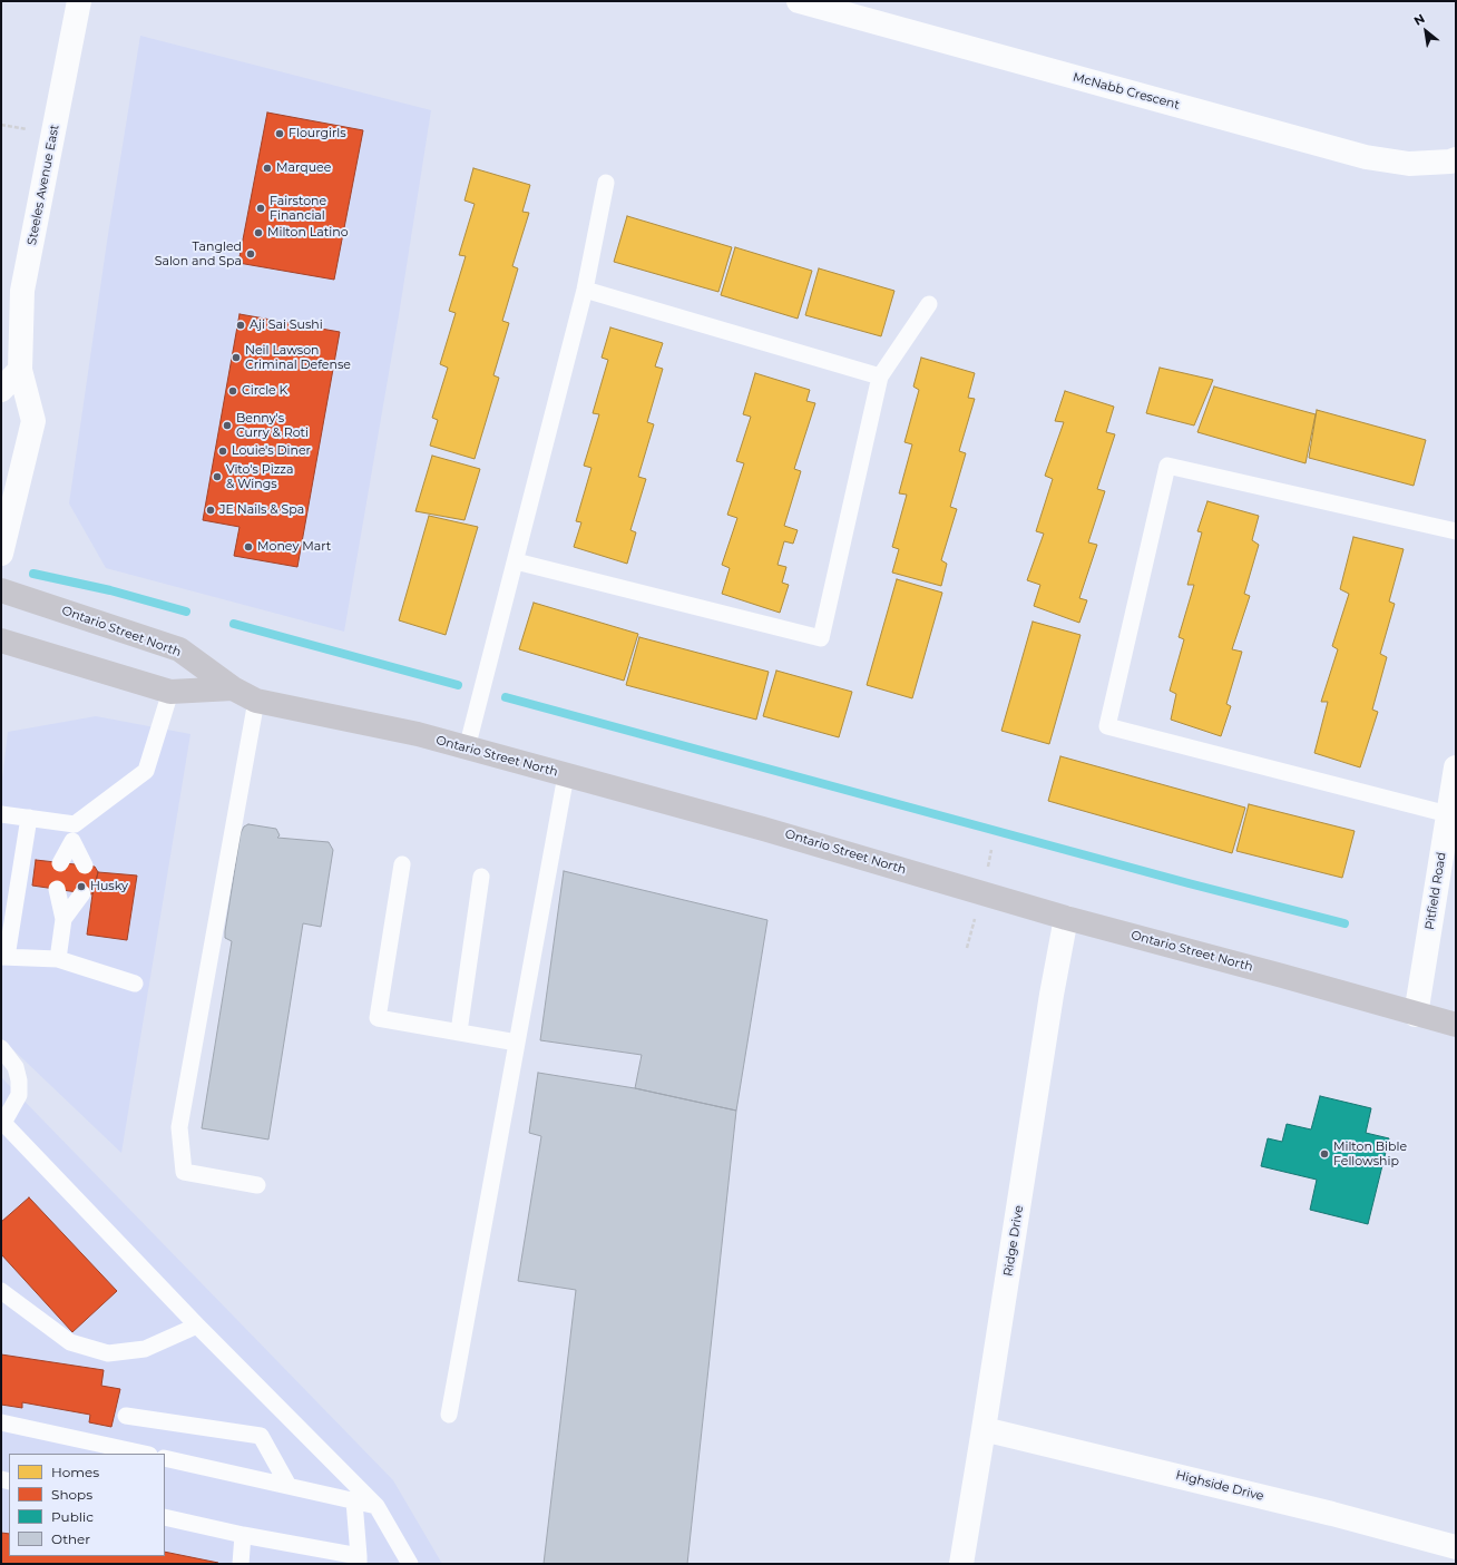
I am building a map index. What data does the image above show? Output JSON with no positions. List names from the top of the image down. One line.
{"streets":{"main road":["Ontario Street North"],"street":["McNabb Crescent","Steeles Avenue East","Pitfield Road","Ridge Drive","Highside Drive"]},"crossings":[["Ontario Street North","Pitfield Road"],["Ontario Street North","Ridge Drive"],["Ridge Drive","Highside Drive"]],"places":["Flourgirls","Marquee","Fairstone Financial","Milton Latino","Tangled Salon and Spa","Aji Sai Sushi","Neil Lawson Criminal Defense","Circle K","Benny's Curry & Roti","Louie's Diner","Vito's Pizza & Wings","JE Nails & Spa","Money Mart","Husky","Milton Bible Fellowship"],"legend":["Homes","Shops","Public","Other"],"north":"top left"}
